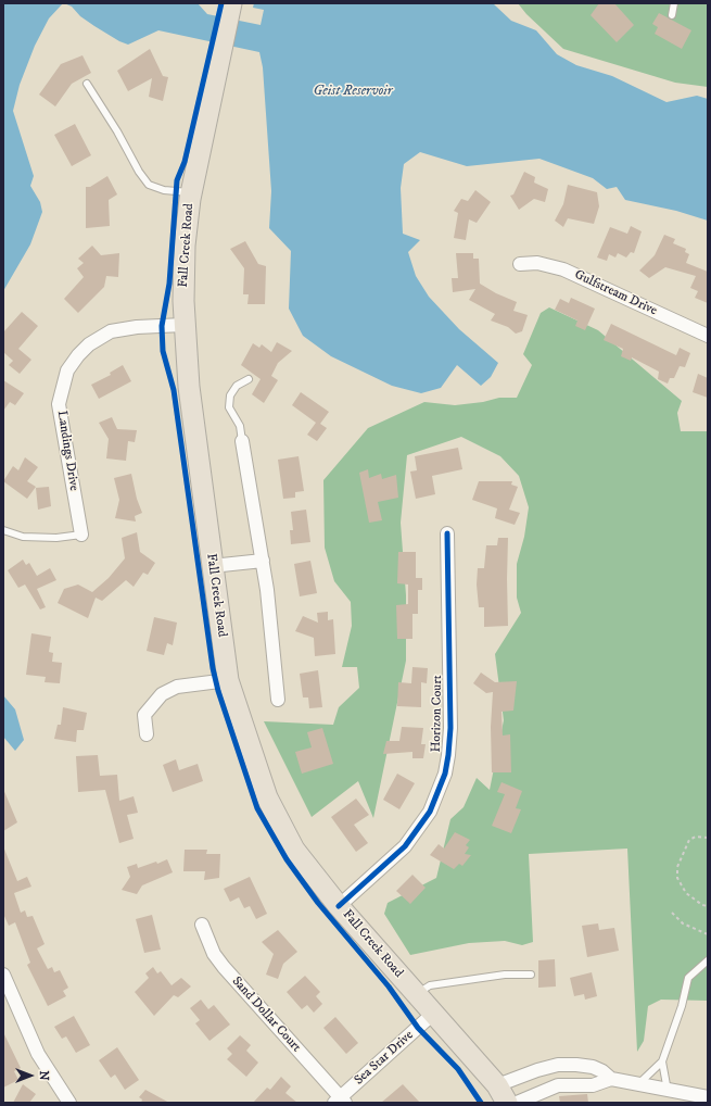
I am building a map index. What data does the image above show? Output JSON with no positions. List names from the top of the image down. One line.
{"streets":{"main road":["Fall Creek Road"],"street":["Gulfstream Drive","Landings Drive","Horizon Court","Sand Dollar Court","Sea Star Drive"]},"crossings":[["Fall Creek Road","Landings Drive"],["Fall Creek Road","Horizon Court"],["Fall Creek Road","Sea Star Drive"],["Sand Dollar Court","Sea Star Drive"]],"water":["Geist Reservoir"],"north":"right"}
